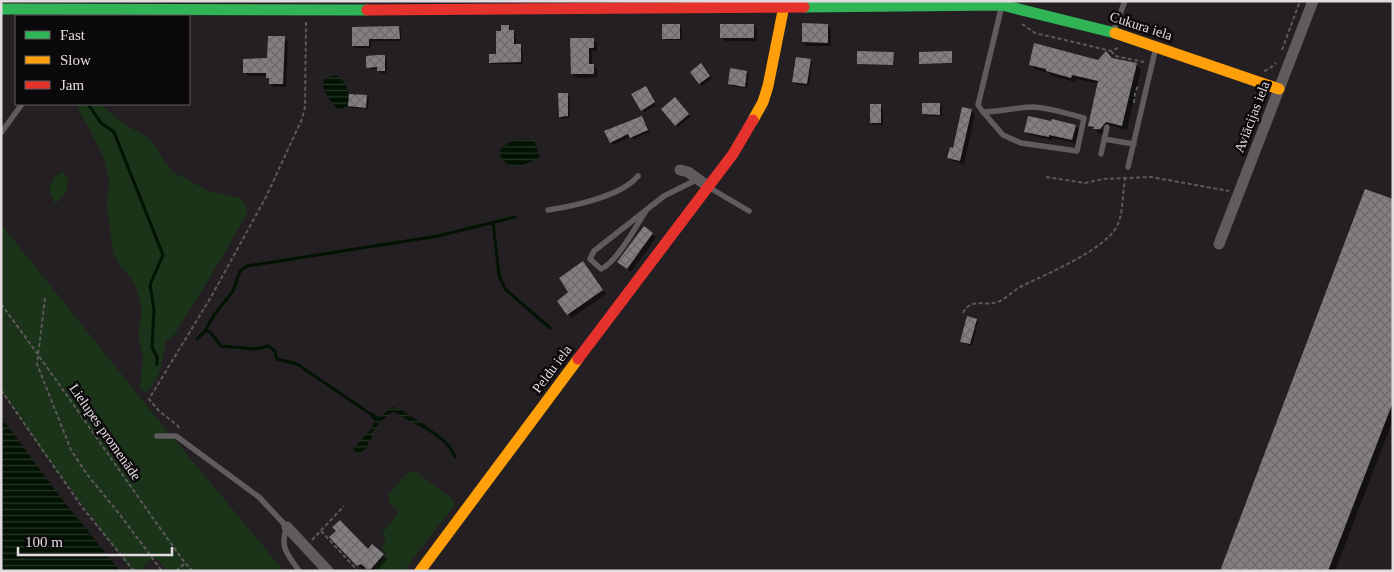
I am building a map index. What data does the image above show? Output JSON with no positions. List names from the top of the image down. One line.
{"streets":{"street":["Cukura iela","Aviācijas iela","Peldu iela"],"path":["Lielupes promenāde"]},"crossings":[["Cukura iela","Aviācijas iela"],["Cukura iela","Peldu iela"]],"legend":["Fast","Slow","Jam"],"scale_bar":"100 m"}
